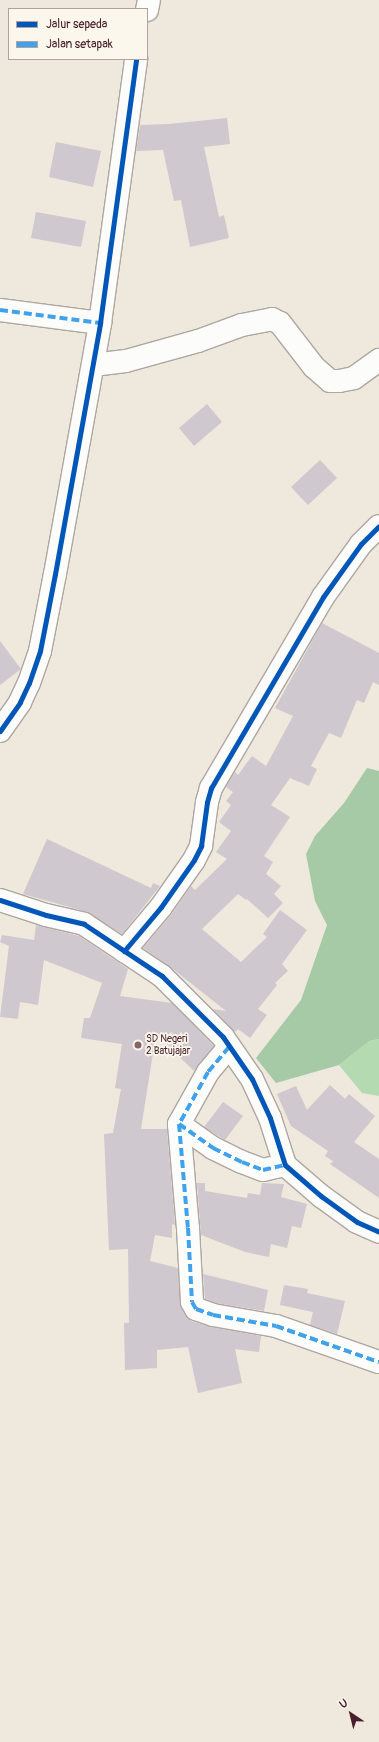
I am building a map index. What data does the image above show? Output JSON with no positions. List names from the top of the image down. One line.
{"places":["SD Negeri 2 Batujajar"],"legend":["Jalur sepeda","Jalan setapak"],"north":"top left"}
